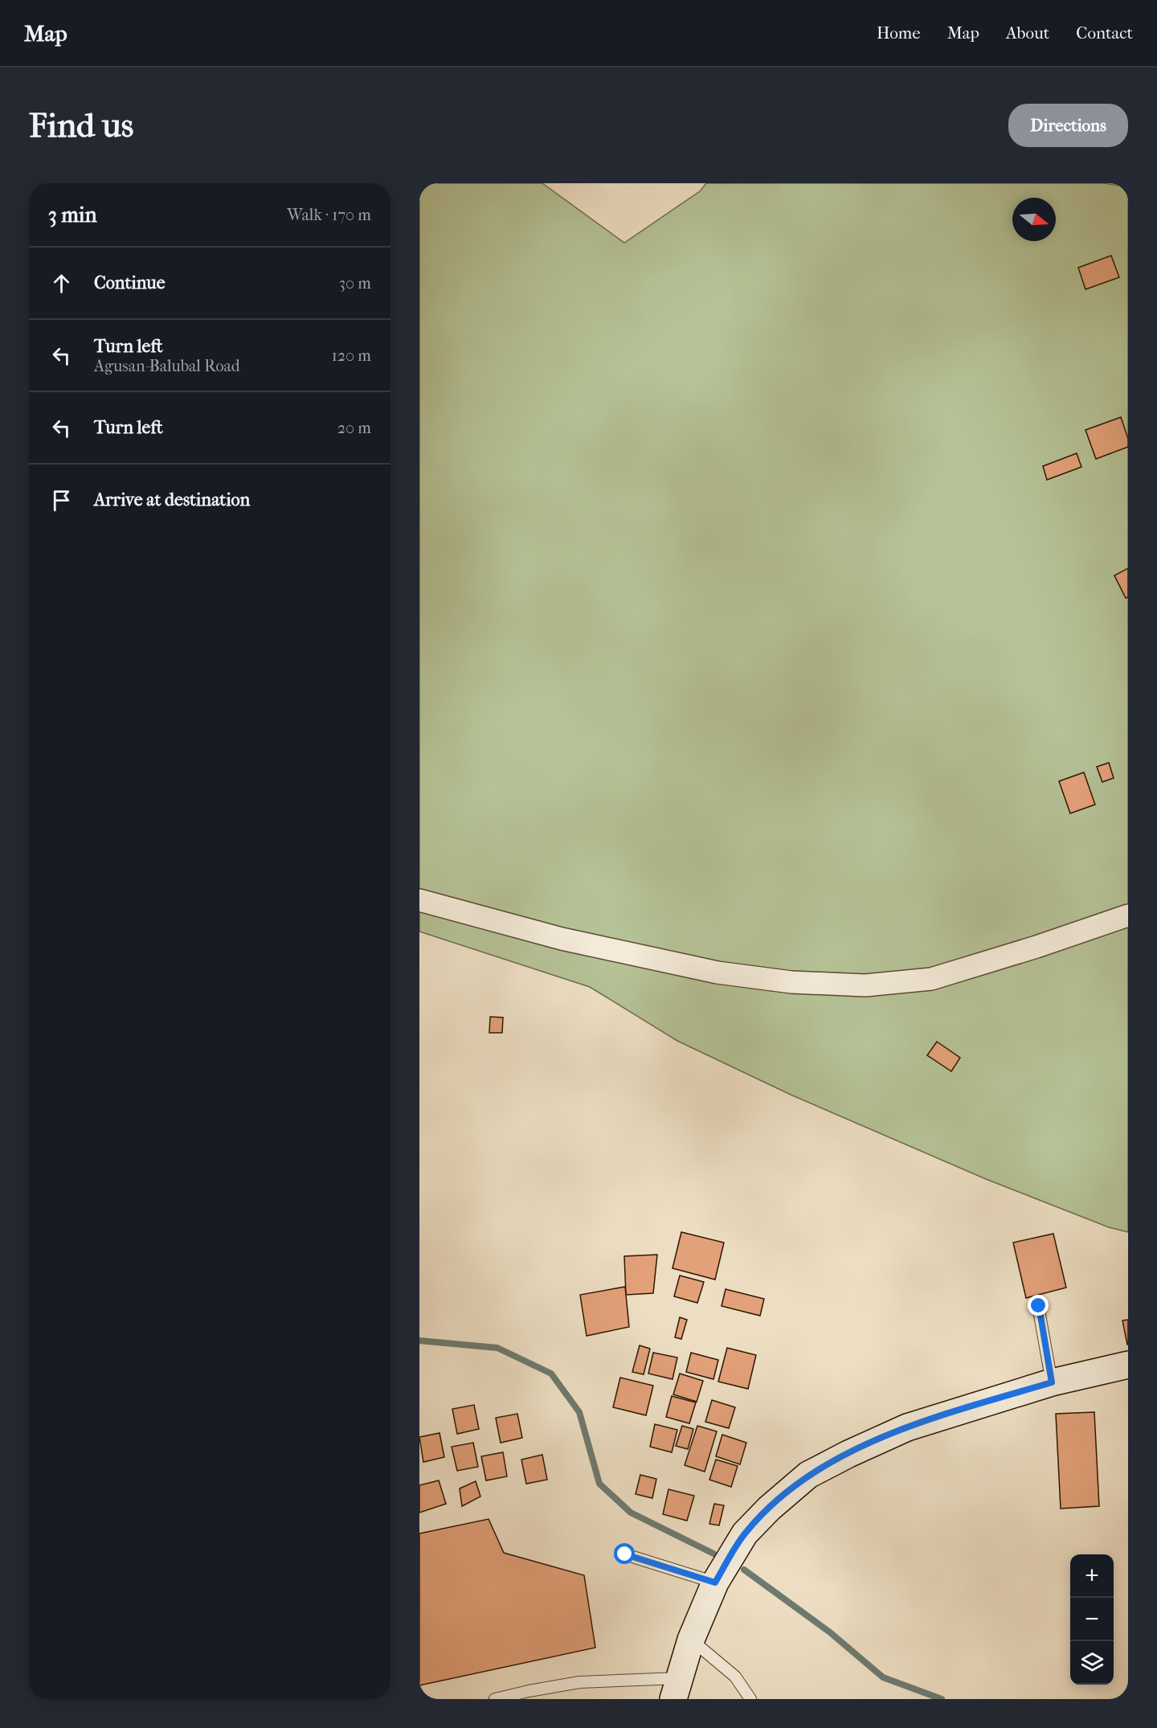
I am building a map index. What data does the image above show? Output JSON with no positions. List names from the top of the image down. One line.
{"north":"right","page":{"header":"Map","nav":["Home","Map","About","Contact"],"buttons":"Directions","title":"Find us","heading":["3 min","Walk · 170 m"],"list":[["Continue","30 m"],["Turn left","Agusan-Balubal Road","120 m"],["Turn left","20 m"],"Arrive at destination"],"map_buttons":["+","−"]}}
